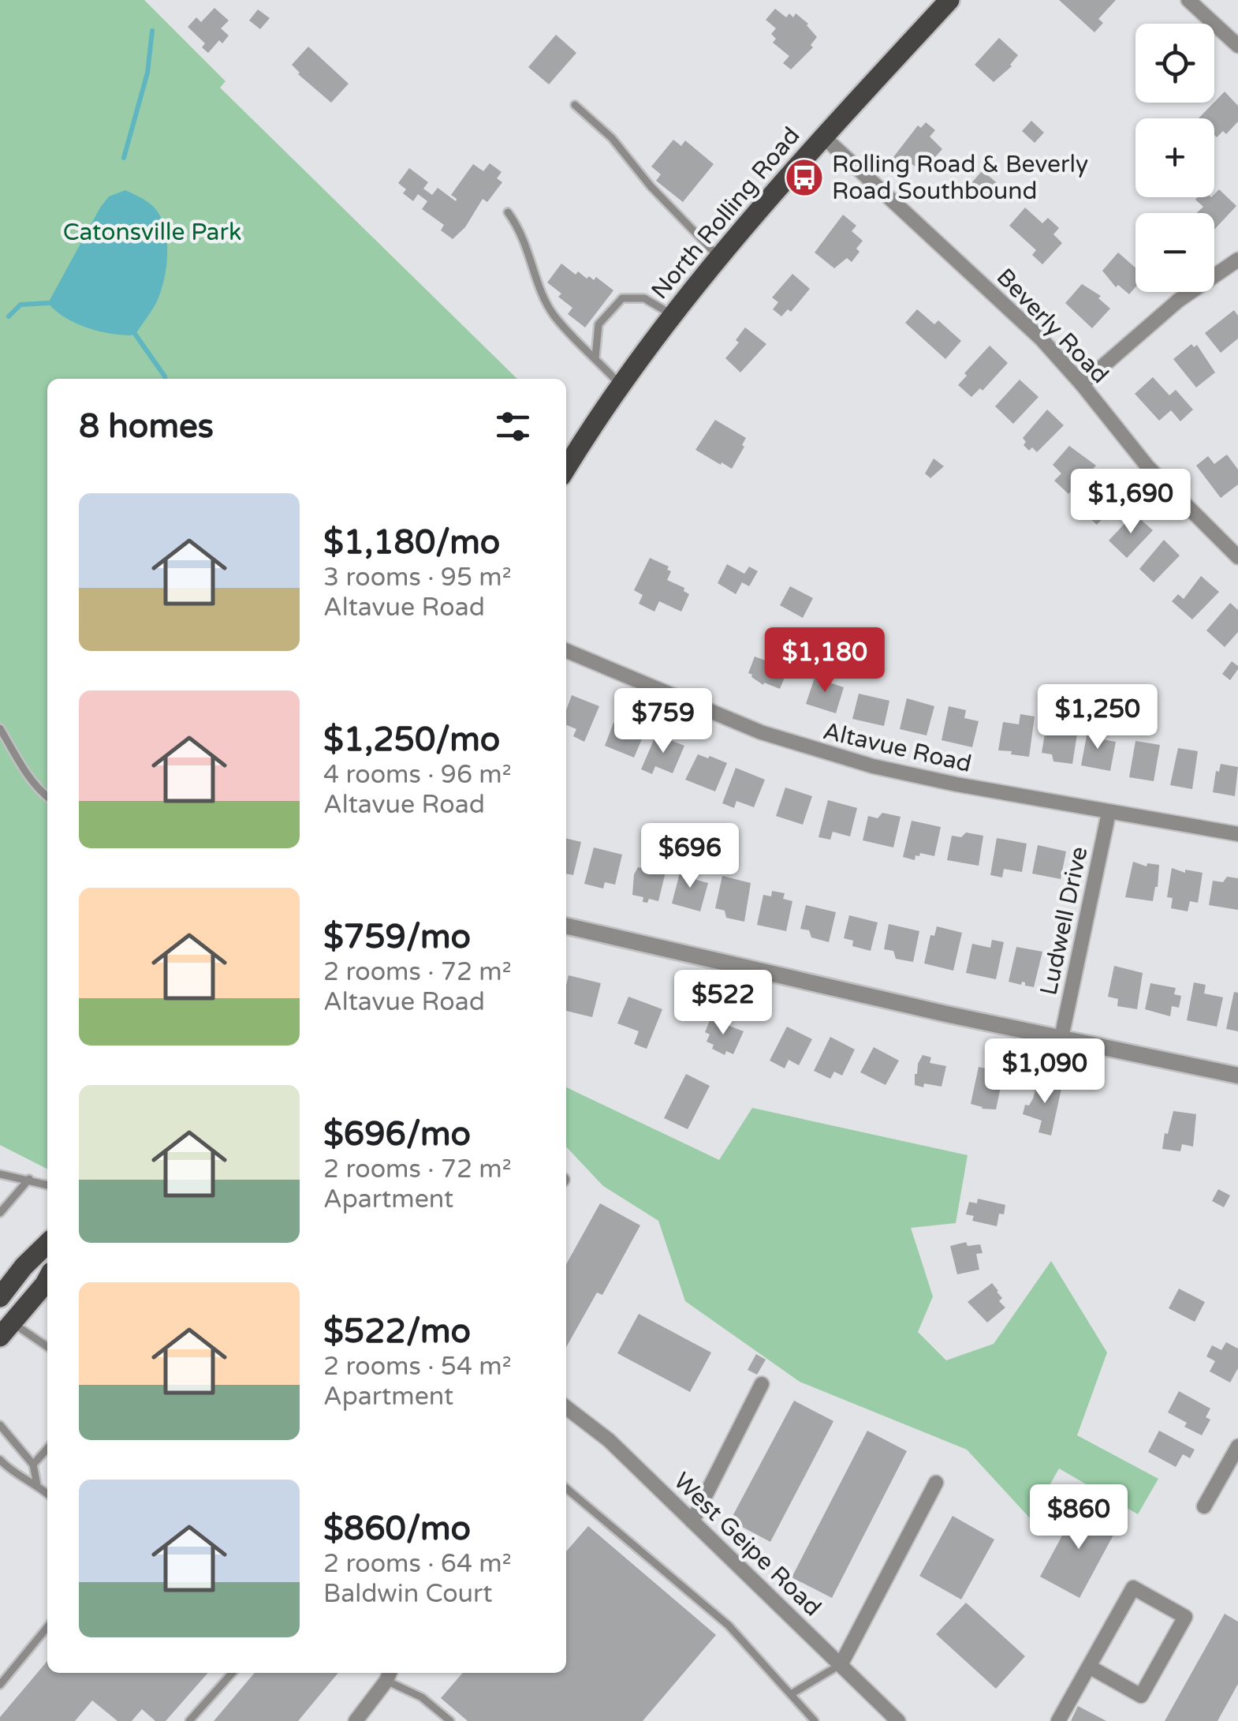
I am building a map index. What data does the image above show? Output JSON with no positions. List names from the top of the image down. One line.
{"streets":{"main road":["North Rolling Road"],"street":["Beverly Road","Altavue Road","Ludwell Drive","West Geipe Road"]},"crossings":[["North Rolling Road","Beverly Road"],["Altavue Road","Ludwell Drive"]],"parks":["Catonsville Park"],"places":{"bus stop":["Rolling Road & Beverly Road Southbound"]},"page":{"map_buttons":["+","−"],"heading":"8 homes","price":["$1,690","$1,180","$1,250","$759","$696","$522","$1,090","$860"],"list":[{"name":"$1,180/mo","note":"3 rooms · 95 m² · Altavue Road"},{"name":"$1,250/mo","note":"4 rooms · 96 m² · Altavue Road"},{"name":"$759/mo","note":"2 rooms · 72 m² · Altavue Road"},{"name":"$696/mo","note":"2 rooms · 72 m² · Apartment"},{"name":"$522/mo","note":"2 rooms · 54 m² · Apartment"},{"name":"$860/mo","note":"2 rooms · 64 m² · Baldwin Court"}]}}
